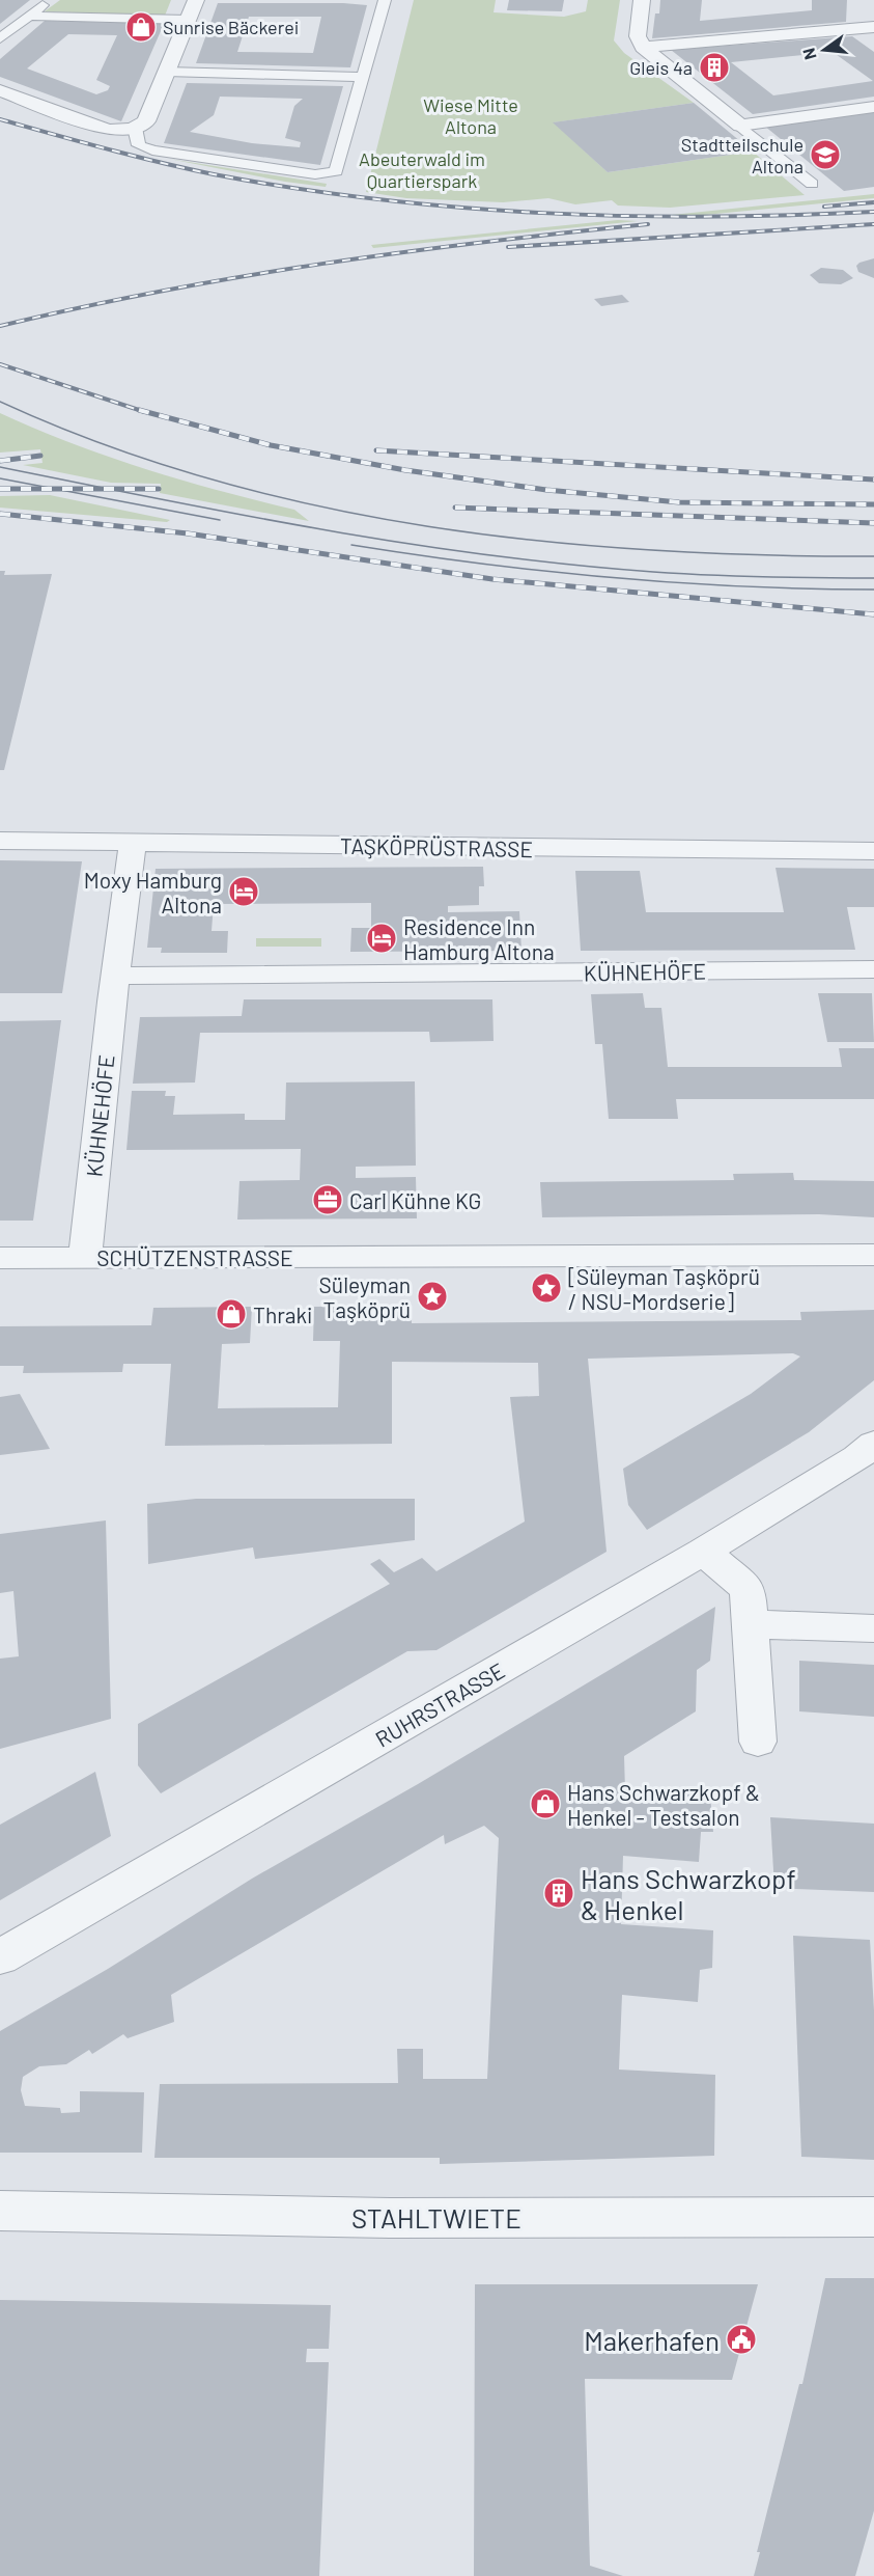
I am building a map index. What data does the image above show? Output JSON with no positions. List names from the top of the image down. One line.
{"streets":{"street":["TAŞKÖPRÜSTRASSE","KÜHNEHÖFE","SCHÜTZENSTRASSE","RUHRSTRASSE","STAHLTWIETE"]},"crossings":[["TAŞKÖPRÜSTRASSE","KÜHNEHÖFE"],["KÜHNEHÖFE","SCHÜTZENSTRASSE"]],"parks":["Wiese Mitte Altona","Abeuterwald im Quartierspark"],"places":{"shop":["Sunrise Bäckerei","Thraki","Hans Schwarzkopf & Henkel - Testsalon"],"building":["Gleis 4a","Hans Schwarzkopf & Henkel"],"school or university":["Stadtteilschule Altona"],"hotel":["Moxy Hamburg Altona","Residence Inn Hamburg Altona"],"office":["Carl Kühne KG"],"place":["[Süleyman Taşköprü / NSU-Mordserie]","Süleyman Taşköprü"],"public building":["Makerhafen"]},"north":"left"}
